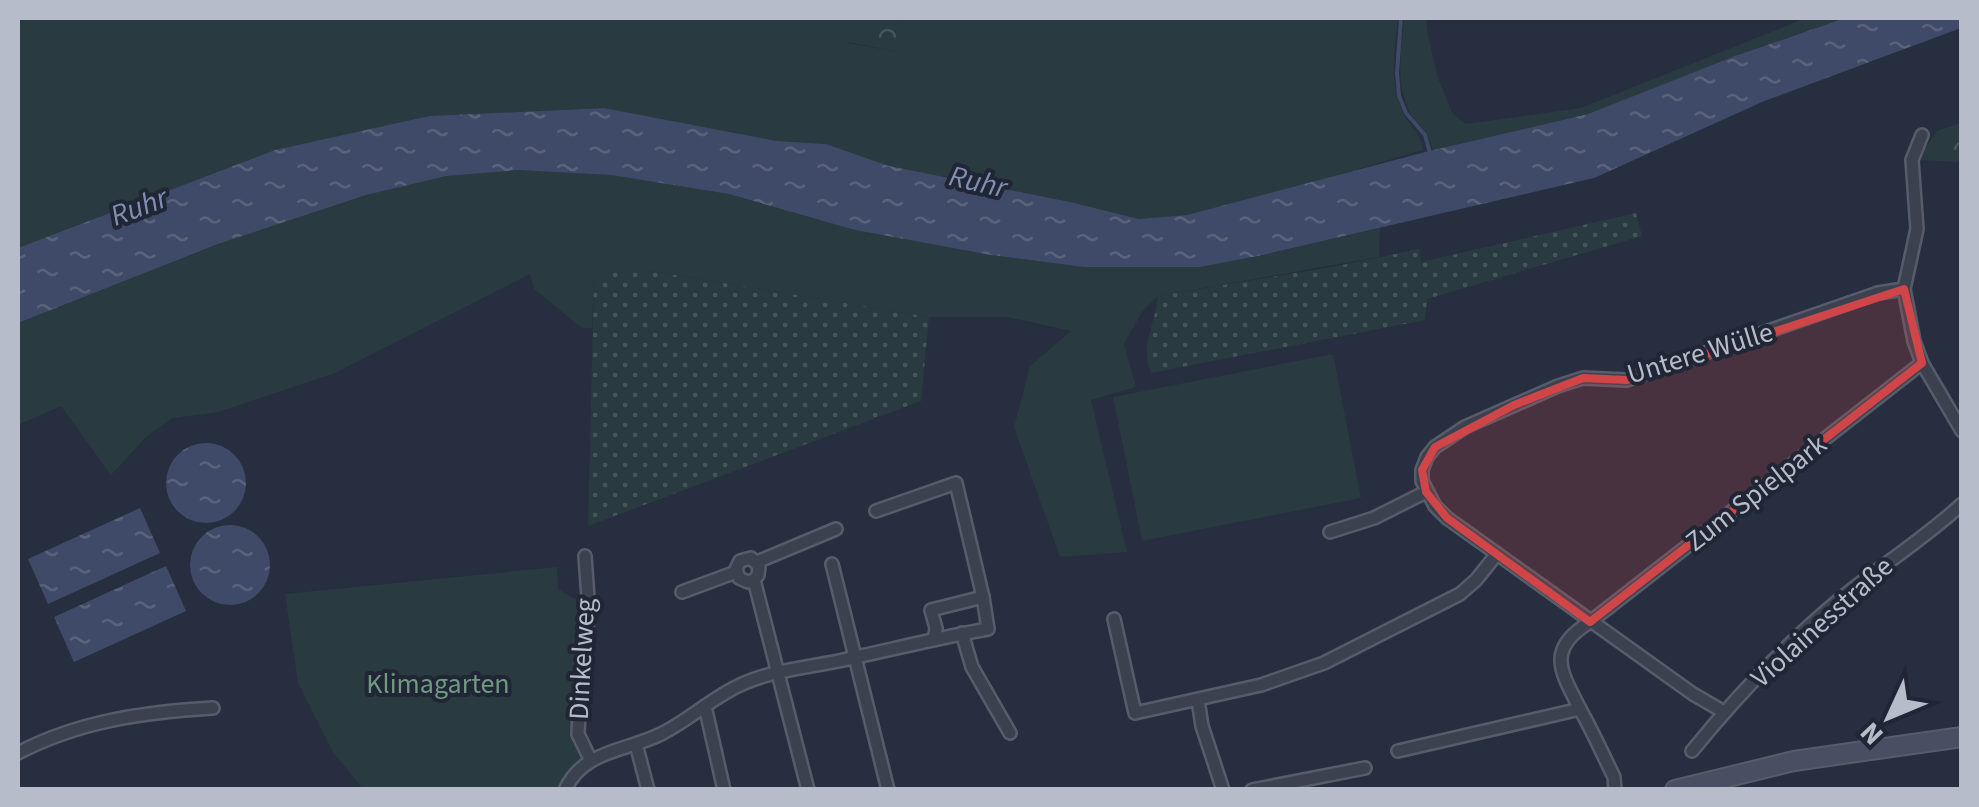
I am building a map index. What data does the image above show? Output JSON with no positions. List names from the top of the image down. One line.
{"streets":{"street":["Untere Wülle","Zum Spielpark","Violainesstraße","Dinkelweg"]},"water":["Ruhr"],"parks":["Klimagarten"],"north":"bottom left"}
